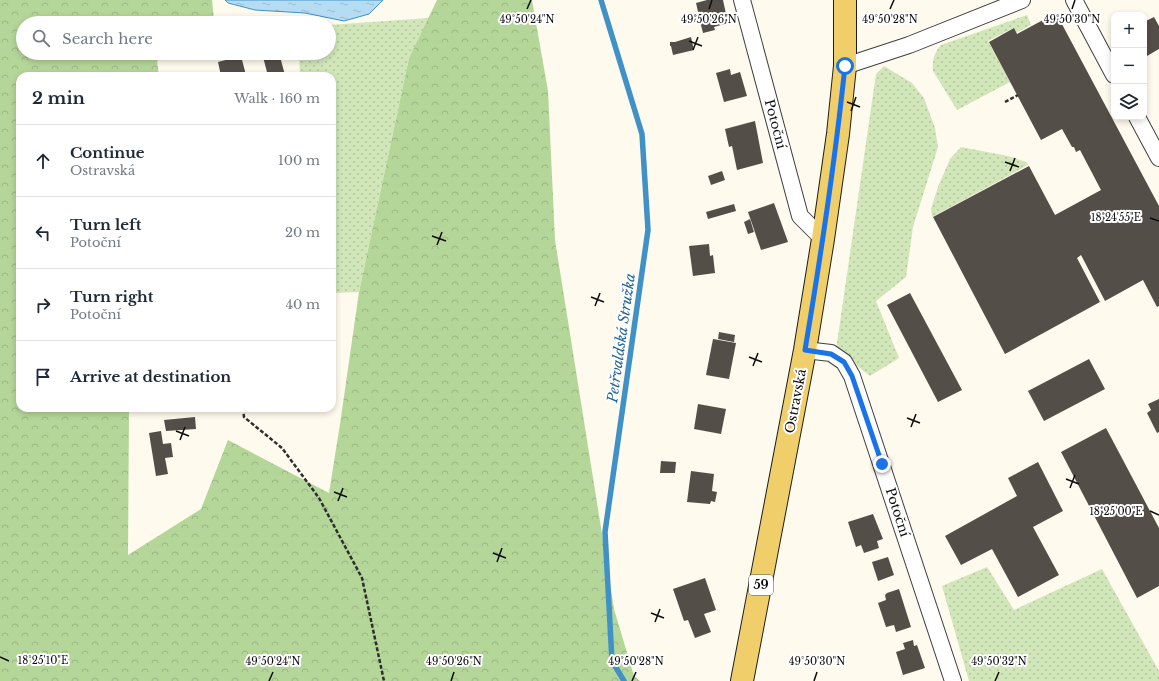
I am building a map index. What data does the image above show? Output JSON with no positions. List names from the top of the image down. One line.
{"streets":{"main road":["Ostravská","59"],"street":["Potoční"]},"crossings":[["Potoční","Ostravská"]],"water":["Petřvaldská Stružka"],"page":{"map_buttons":["+","−"],"search":"Search here","heading":["2 min","Walk · 160 m"],"list":[["Continue","Ostravská","100 m"],["Turn left","Potoční","20 m"],["Turn right","Potoční","40 m"],"Arrive at destination"]},"coordinates":["49°50'24\"N","49°50'26\"N","49°50'28\"N","49°50'30\"N","18°24'55\"E","18°25'00\"E","18°25'10\"E","49°50'32\"N"]}
